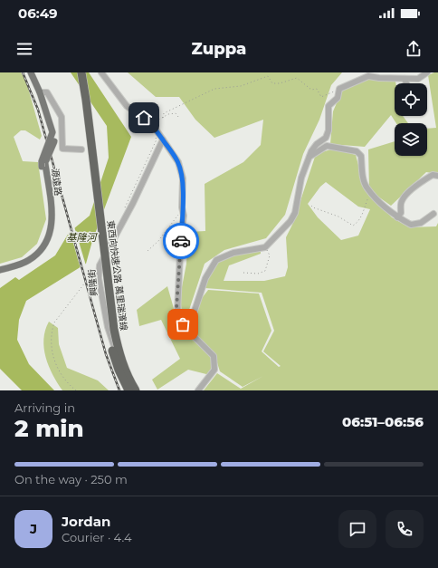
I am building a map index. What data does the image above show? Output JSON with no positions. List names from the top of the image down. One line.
{"streets":{"highway":["東西向快速公路 萬里瑞濱線"],"main road":["源遠路"],"street":["興隆街"]},"crossings":[["東西向快速公路 萬里瑞濱線","興隆街"]],"water":["基隆河"],"page":{"status":"06:49","header":"Zuppa","heading":["2 min","Arriving in","06:51–06:56"],"panel":["Jordan","Courier · 4.4"],"bar":"On the way · 250 m","round":"J"}}
